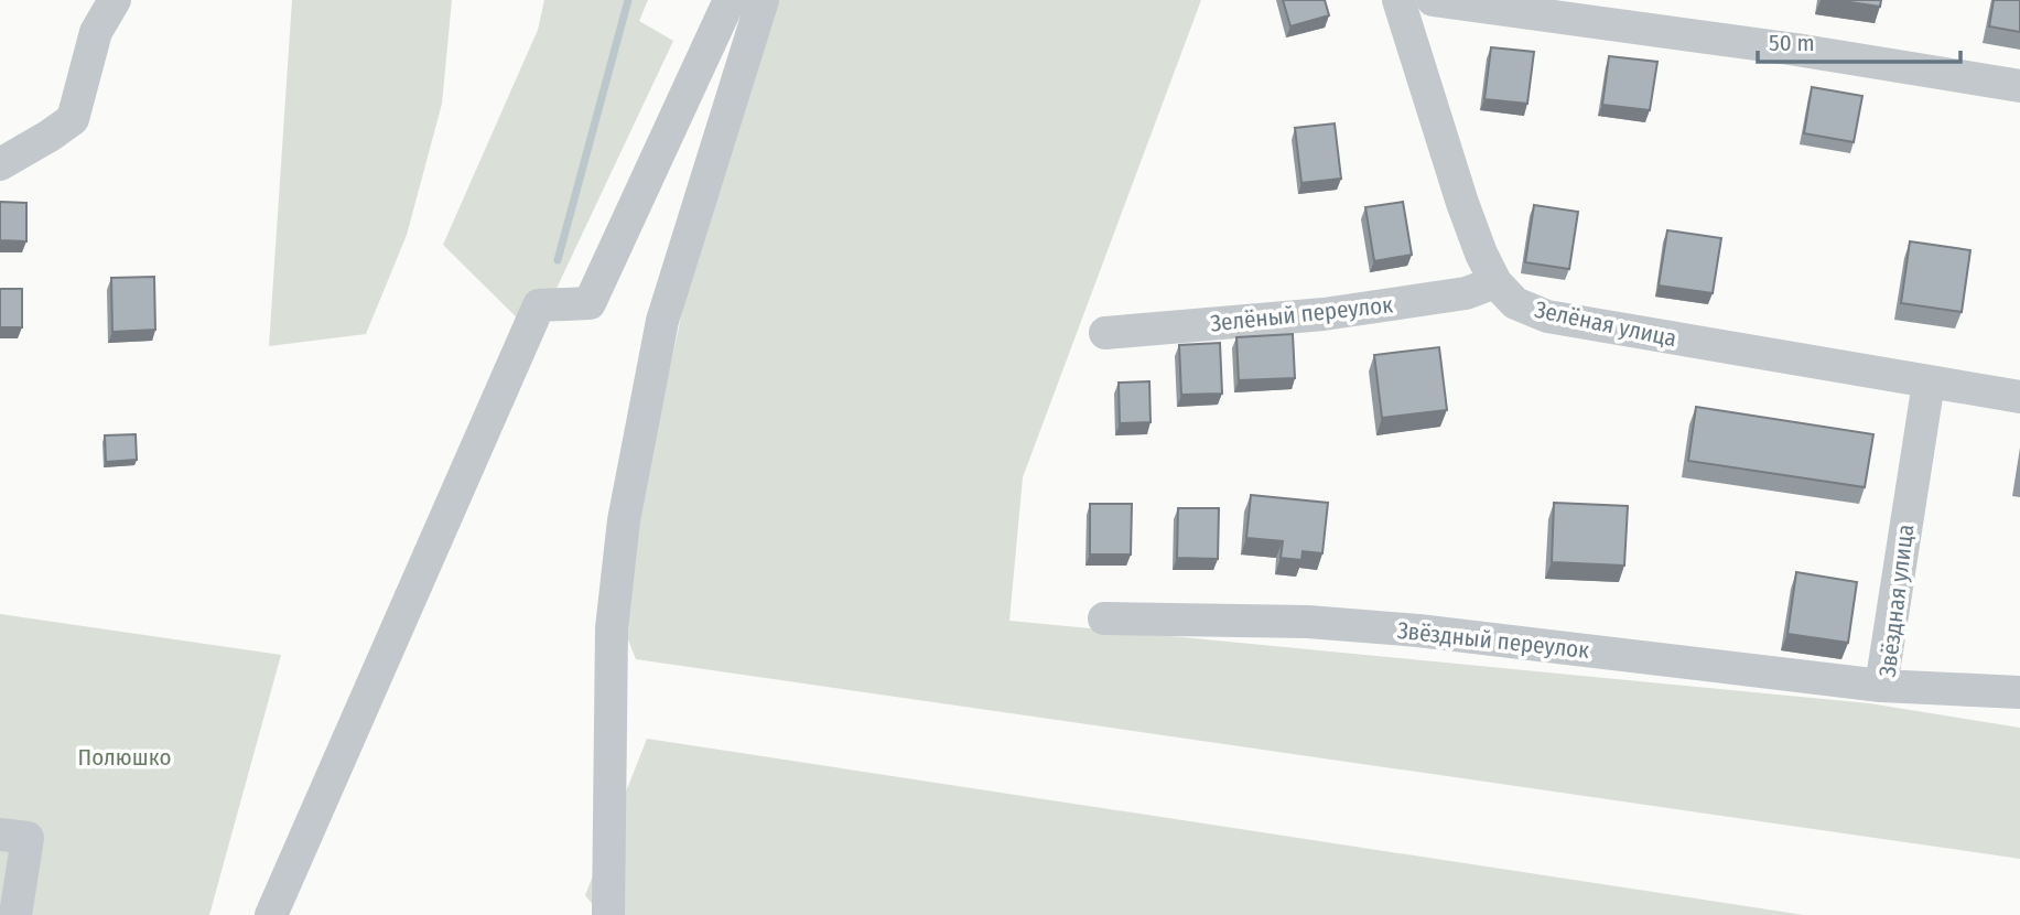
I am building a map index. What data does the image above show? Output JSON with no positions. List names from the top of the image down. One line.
{"streets":{"street":["Зелёный переулок","Зелёная улица","Звёздная улица","Звёздный переулок"]},"crossings":[["Зелёный переулок","Зелёная улица"],["Зелёная улица","Звёздная улица"],["Звёздная улица","Звёздный переулок"]],"parks":["Полюшко"],"scale_bar":"50 m"}
